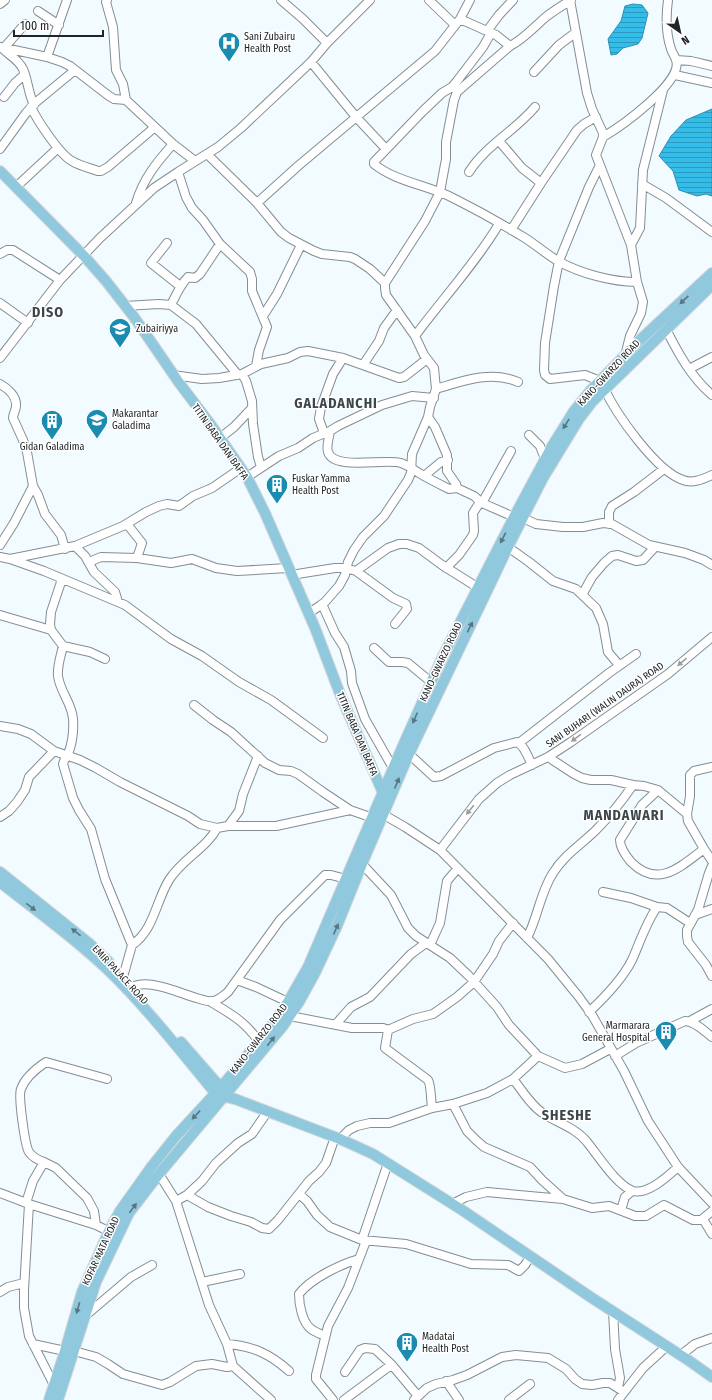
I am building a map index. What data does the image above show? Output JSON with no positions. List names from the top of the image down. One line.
{"streets":{"main road":["KANO-GWARZO ROAD","TITIN BABA DAN BAFFA","EMIR PALACE ROAD","KOFAR MATA ROAD"],"street":["SANI BUHARI (WALIN DAURA) ROAD"]},"crossings":[["KANO-GWARZO ROAD","TITIN BABA DAN BAFFA"],["KANO-GWARZO ROAD","EMIR PALACE ROAD"],["KANO-GWARZO ROAD","KOFAR MATA ROAD"],["EMIR PALACE ROAD","KOFAR MATA ROAD"]],"districts":["DISO","GALADANCHI","MANDAWARI","SHESHE"],"places":{"hospital":["Sani Zubairu Health Post"],"school or university":["Zubairiyya","Makarantar Galadima"],"building":["Gidan Galadima","Fuskar Yamma Health Post","Marmarara General Hospital","Madatai Health Post"]},"scale_bar":"100 m","north":"bottom right"}
